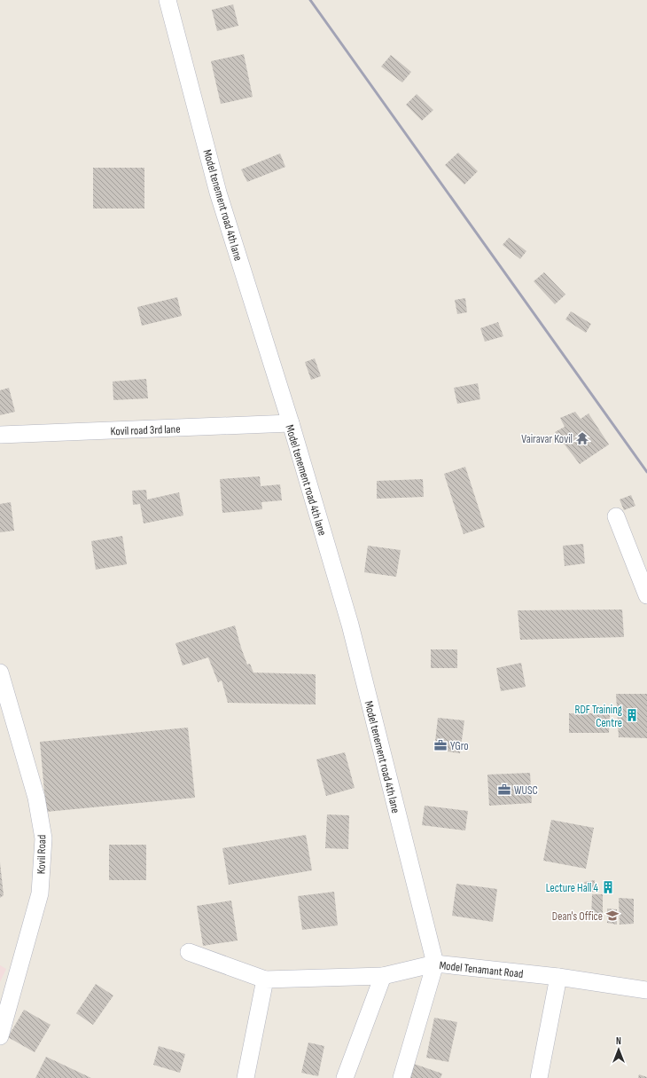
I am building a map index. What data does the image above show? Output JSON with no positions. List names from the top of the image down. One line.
{"streets":{"street":["Model tenement road 4th lane","Kovil road 3rd lane","Kovil Road","Model Tenamant Road"]},"crossings":[["Model tenement road 4th lane","Kovil road 3rd lane"],["Model tenement road 4th lane","Model Tenamant Road"]],"places":{"temple":["Vairavar Kovil"],"building":["RDF Training Centre","Lecture Hall 4"],"office":["YGro","WUSC"],"school or university":["Dean's Office"]},"north":"top"}
